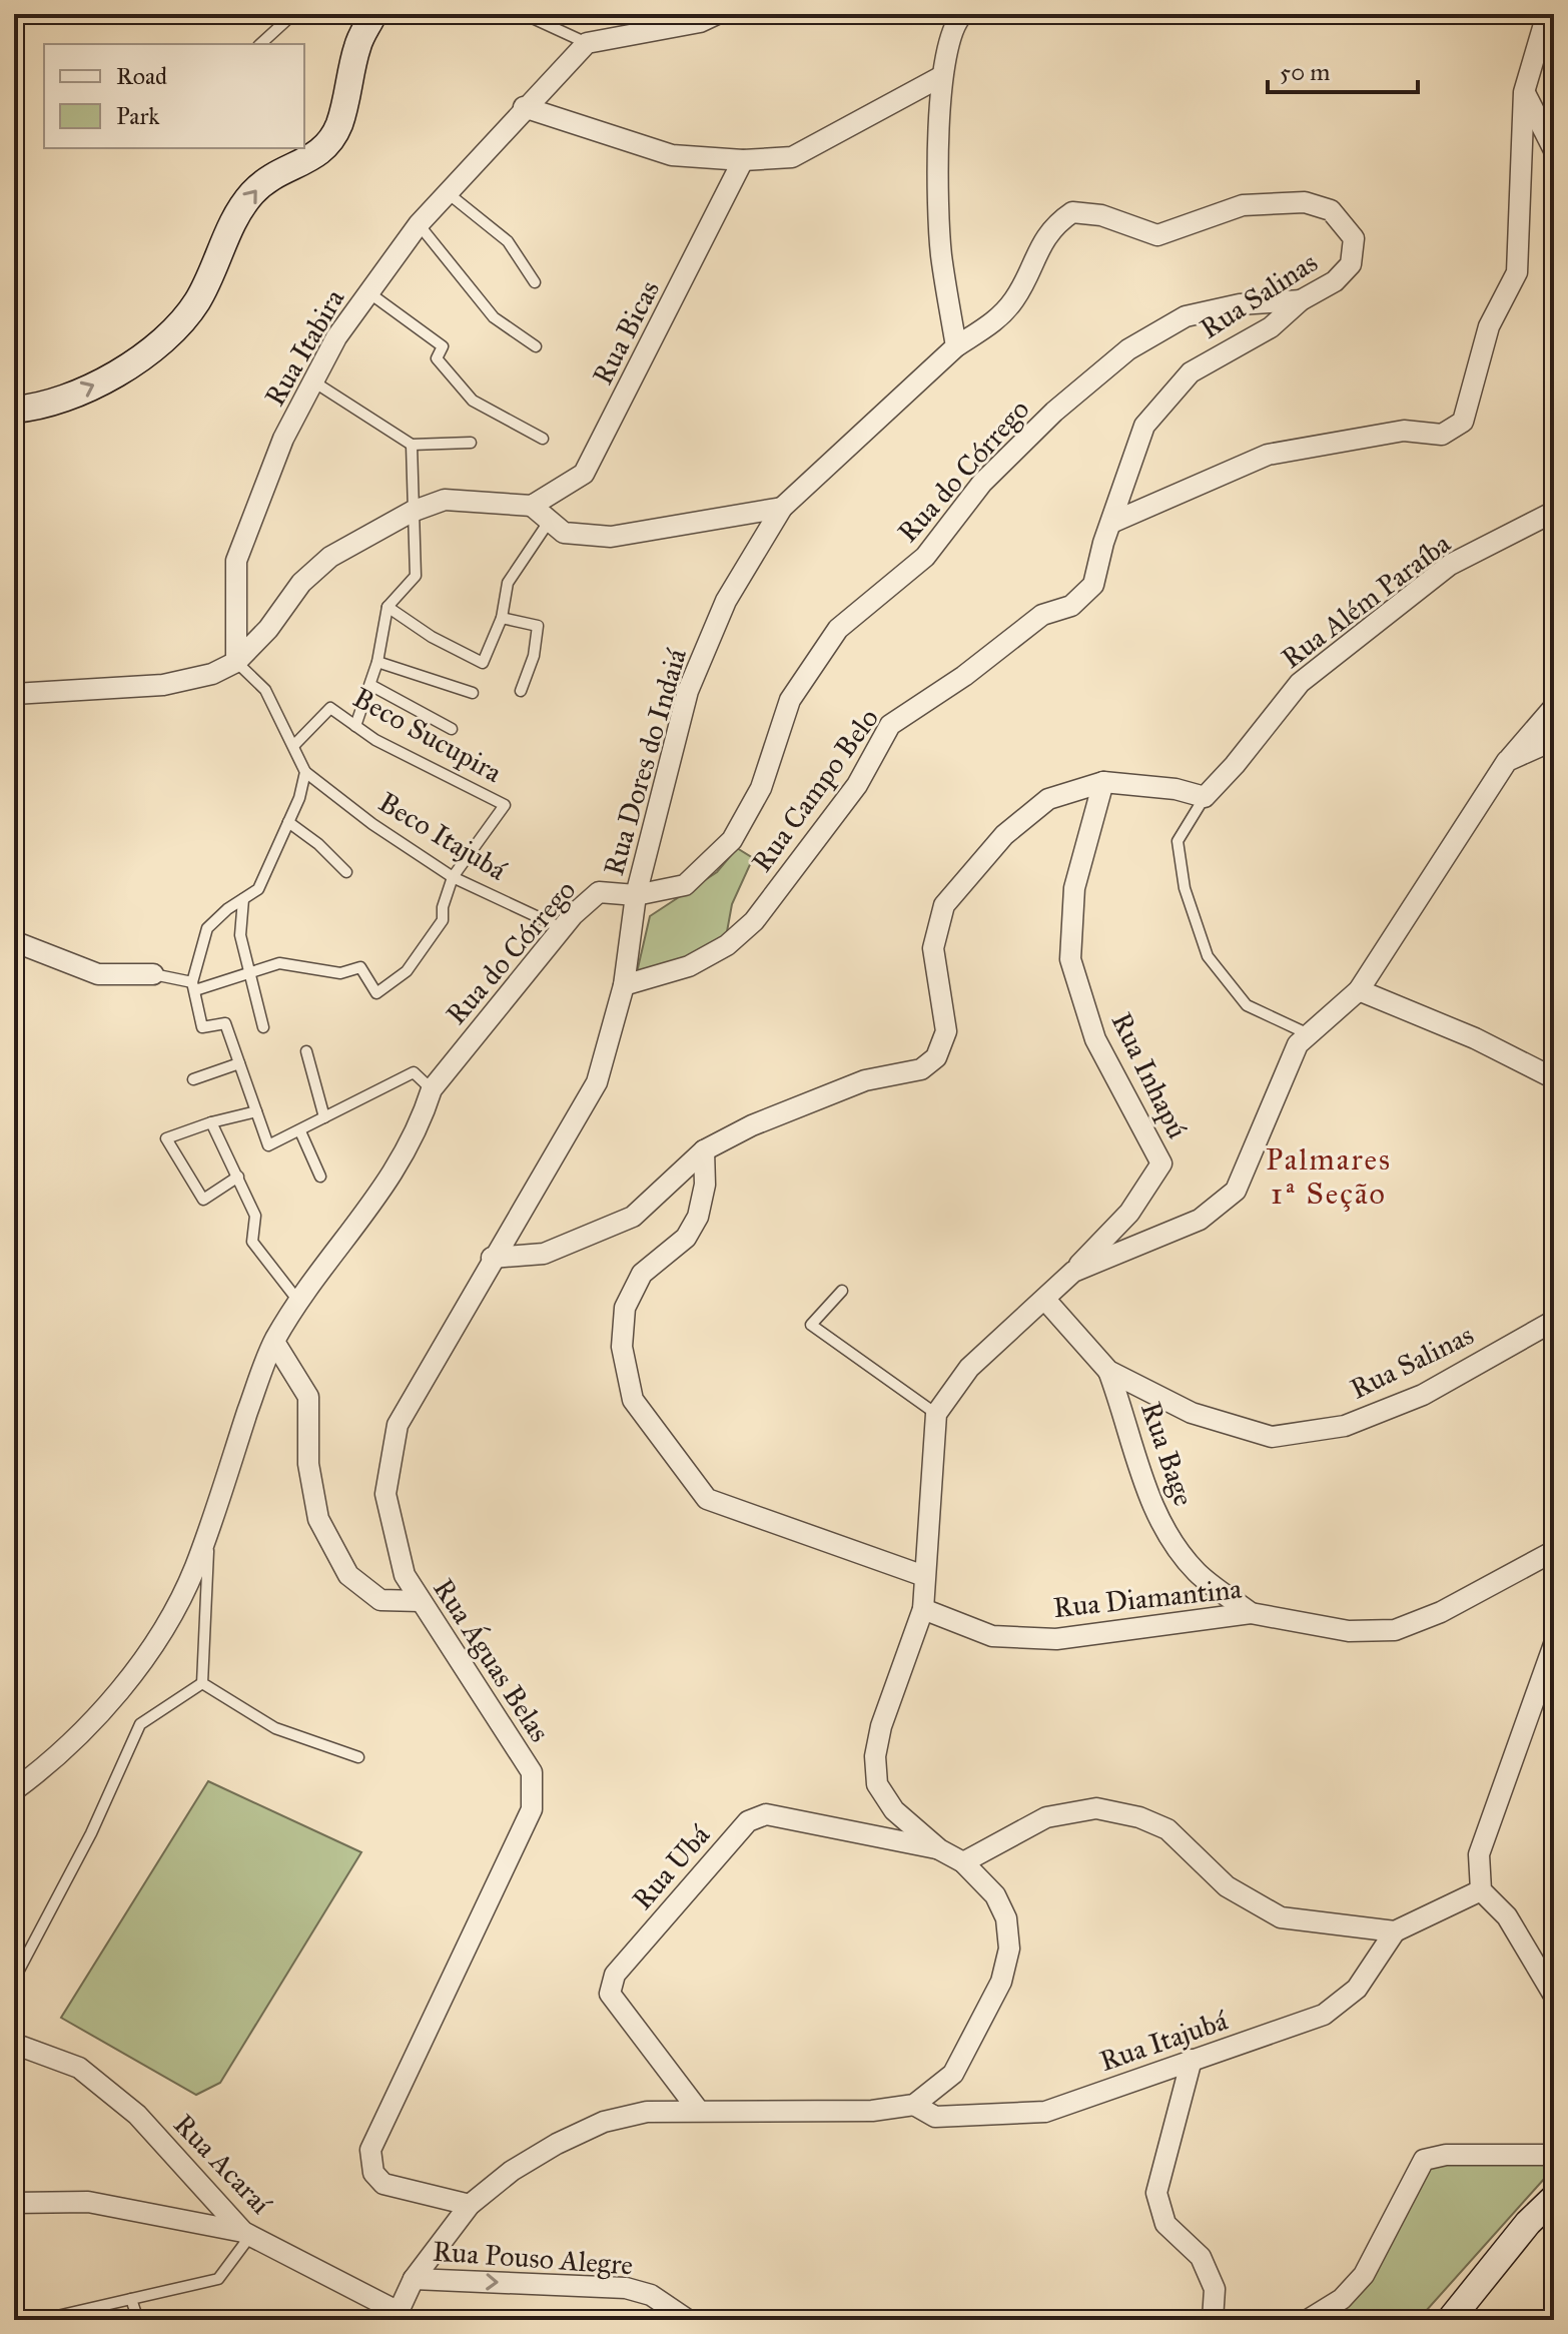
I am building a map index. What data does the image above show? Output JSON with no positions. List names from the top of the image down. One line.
{"streets":{"street":["Rua Salinas","Rua Bicas","Rua Itabira","Rua do Córrego","Rua Além Paraíba","Rua Dores do Indaiá","Rua Campo Belo","Rua Inhapú","Rua Bage","Rua Diamantina","Rua Águas Belas","Rua Ubá","Rua Itajubá","Rua Acaraí","Rua Pouso Alegre"],"lane":["Beco Sucupira","Beco Itajubá"]},"crossings":[["Rua Salinas","Rua do Córrego"],["Rua Salinas","Rua Dores do Indaiá"],["Rua Salinas","Rua Campo Belo"],["Rua Salinas","Rua Bage"],["Rua do Córrego","Rua Dores do Indaiá"],["Rua do Córrego","Beco Itajubá"],["Beco Sucupira","Beco Itajubá"],["Rua Dores do Indaiá","Rua Campo Belo"],["Rua Dores do Indaiá","Rua Águas Belas"],["Rua Bage","Rua Diamantina"]],"one_way":["Rua Pouso Alegre"],"districts":["Palmares 1ª Seção"],"legend":["Road","Park"],"scale_bar":"50 m"}
